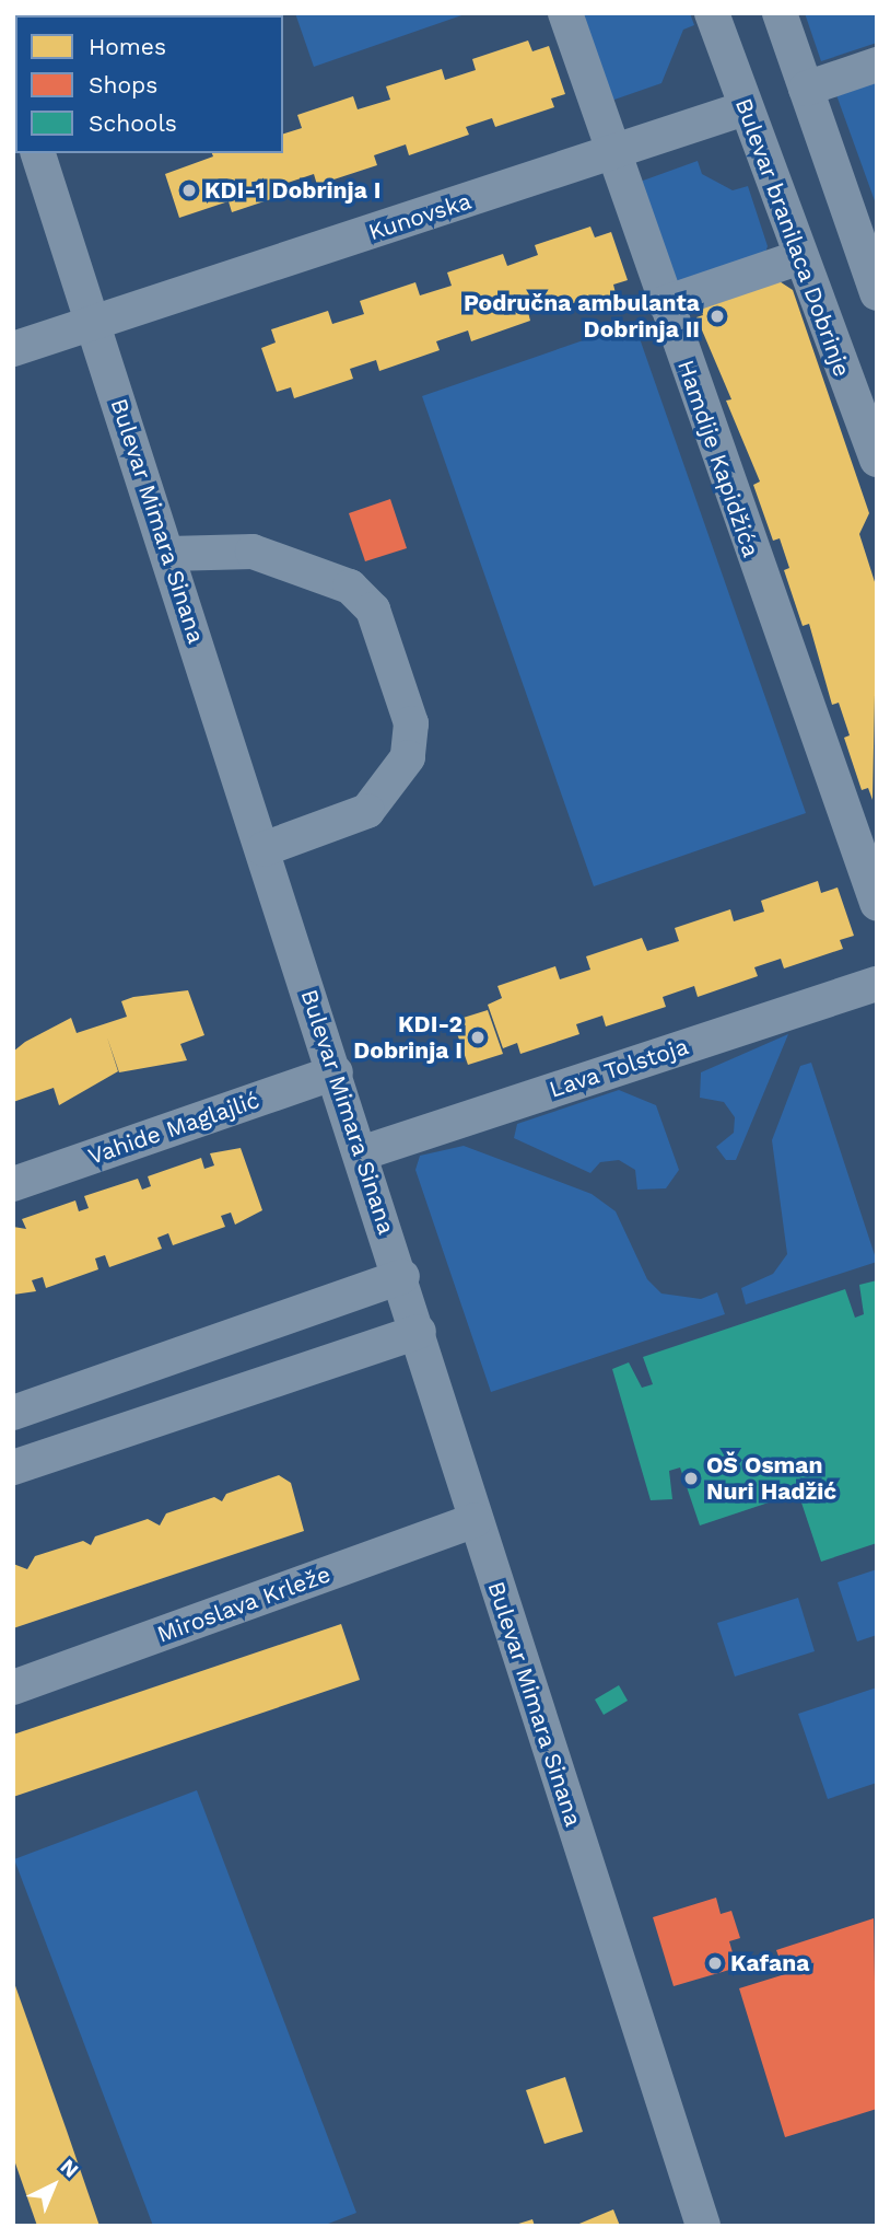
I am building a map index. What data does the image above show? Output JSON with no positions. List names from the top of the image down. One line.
{"streets":{"street":["Kunovska","Bulevar branilaca Dobrinje","Hamdije Kapidžića","Bulevar Mimara Sinana","Lava Tolstoja","Vahide Maglajlić","Miroslava Krleže"]},"crossings":[["Kunovska","Bulevar branilaca Dobrinje"],["Kunovska","Hamdije Kapidžića"],["Kunovska","Bulevar Mimara Sinana"],["Bulevar Mimara Sinana","Lava Tolstoja"],["Bulevar Mimara Sinana","Vahide Maglajlić"],["Bulevar Mimara Sinana","Miroslava Krleže"]],"places":["KDI-1 Dobrinja I","Područna ambulanta Dobrinja II","KDI-2 Dobrinja I","OŠ Osman Nuri Hadžić","Kafana"],"legend":["Homes","Shops","Schools"],"north":"top right"}
